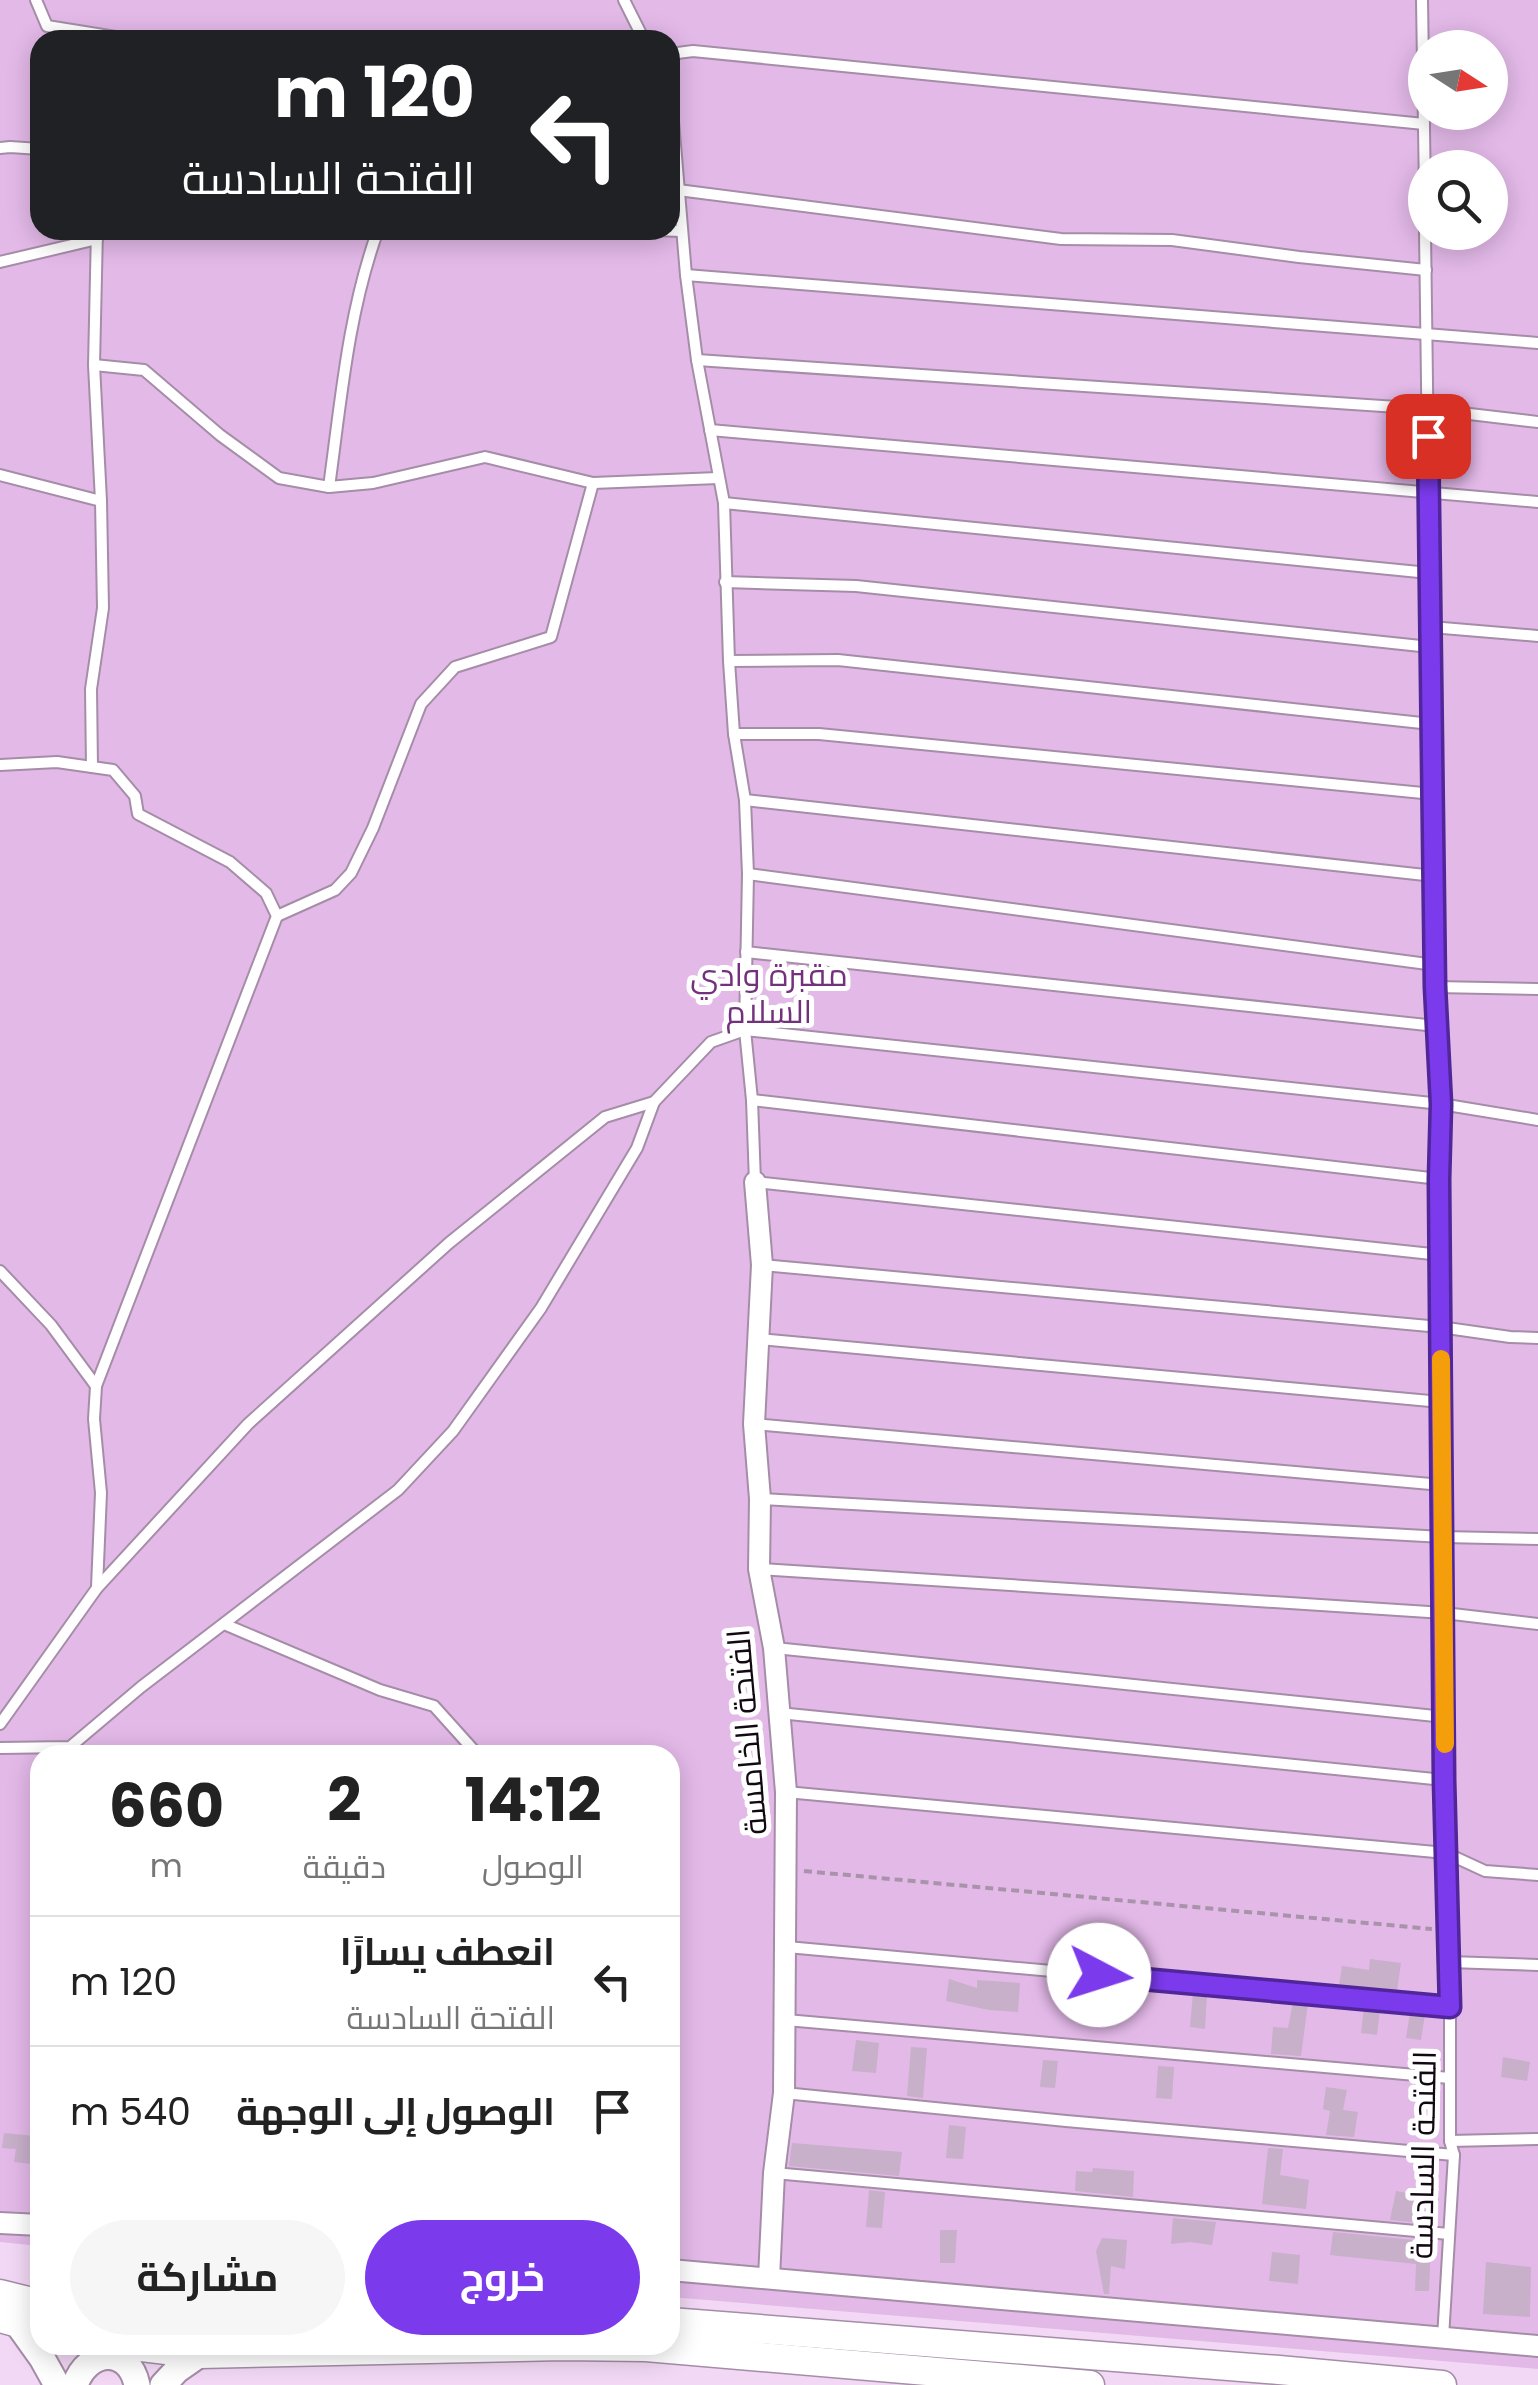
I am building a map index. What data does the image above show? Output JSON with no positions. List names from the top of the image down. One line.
{"streets":{"street":["الفتحة الخامسة"],"lane":["الفتحة السادسة"]},"parks":["مقبرة وادي السلام"],"north":"right","page":{"turn":["120 m","الفتحة السادسة"],"eta":["14:12","الوصول","2","دقيقة","660","m"],"list":[{"name":"انعطف يسارًا","note":"الفتحة السادسة","value":"120 m"},{"name":"الوصول إلى الوجهة","value":"540 m"}],"buttons":["خروج","مشاركة"]}}
